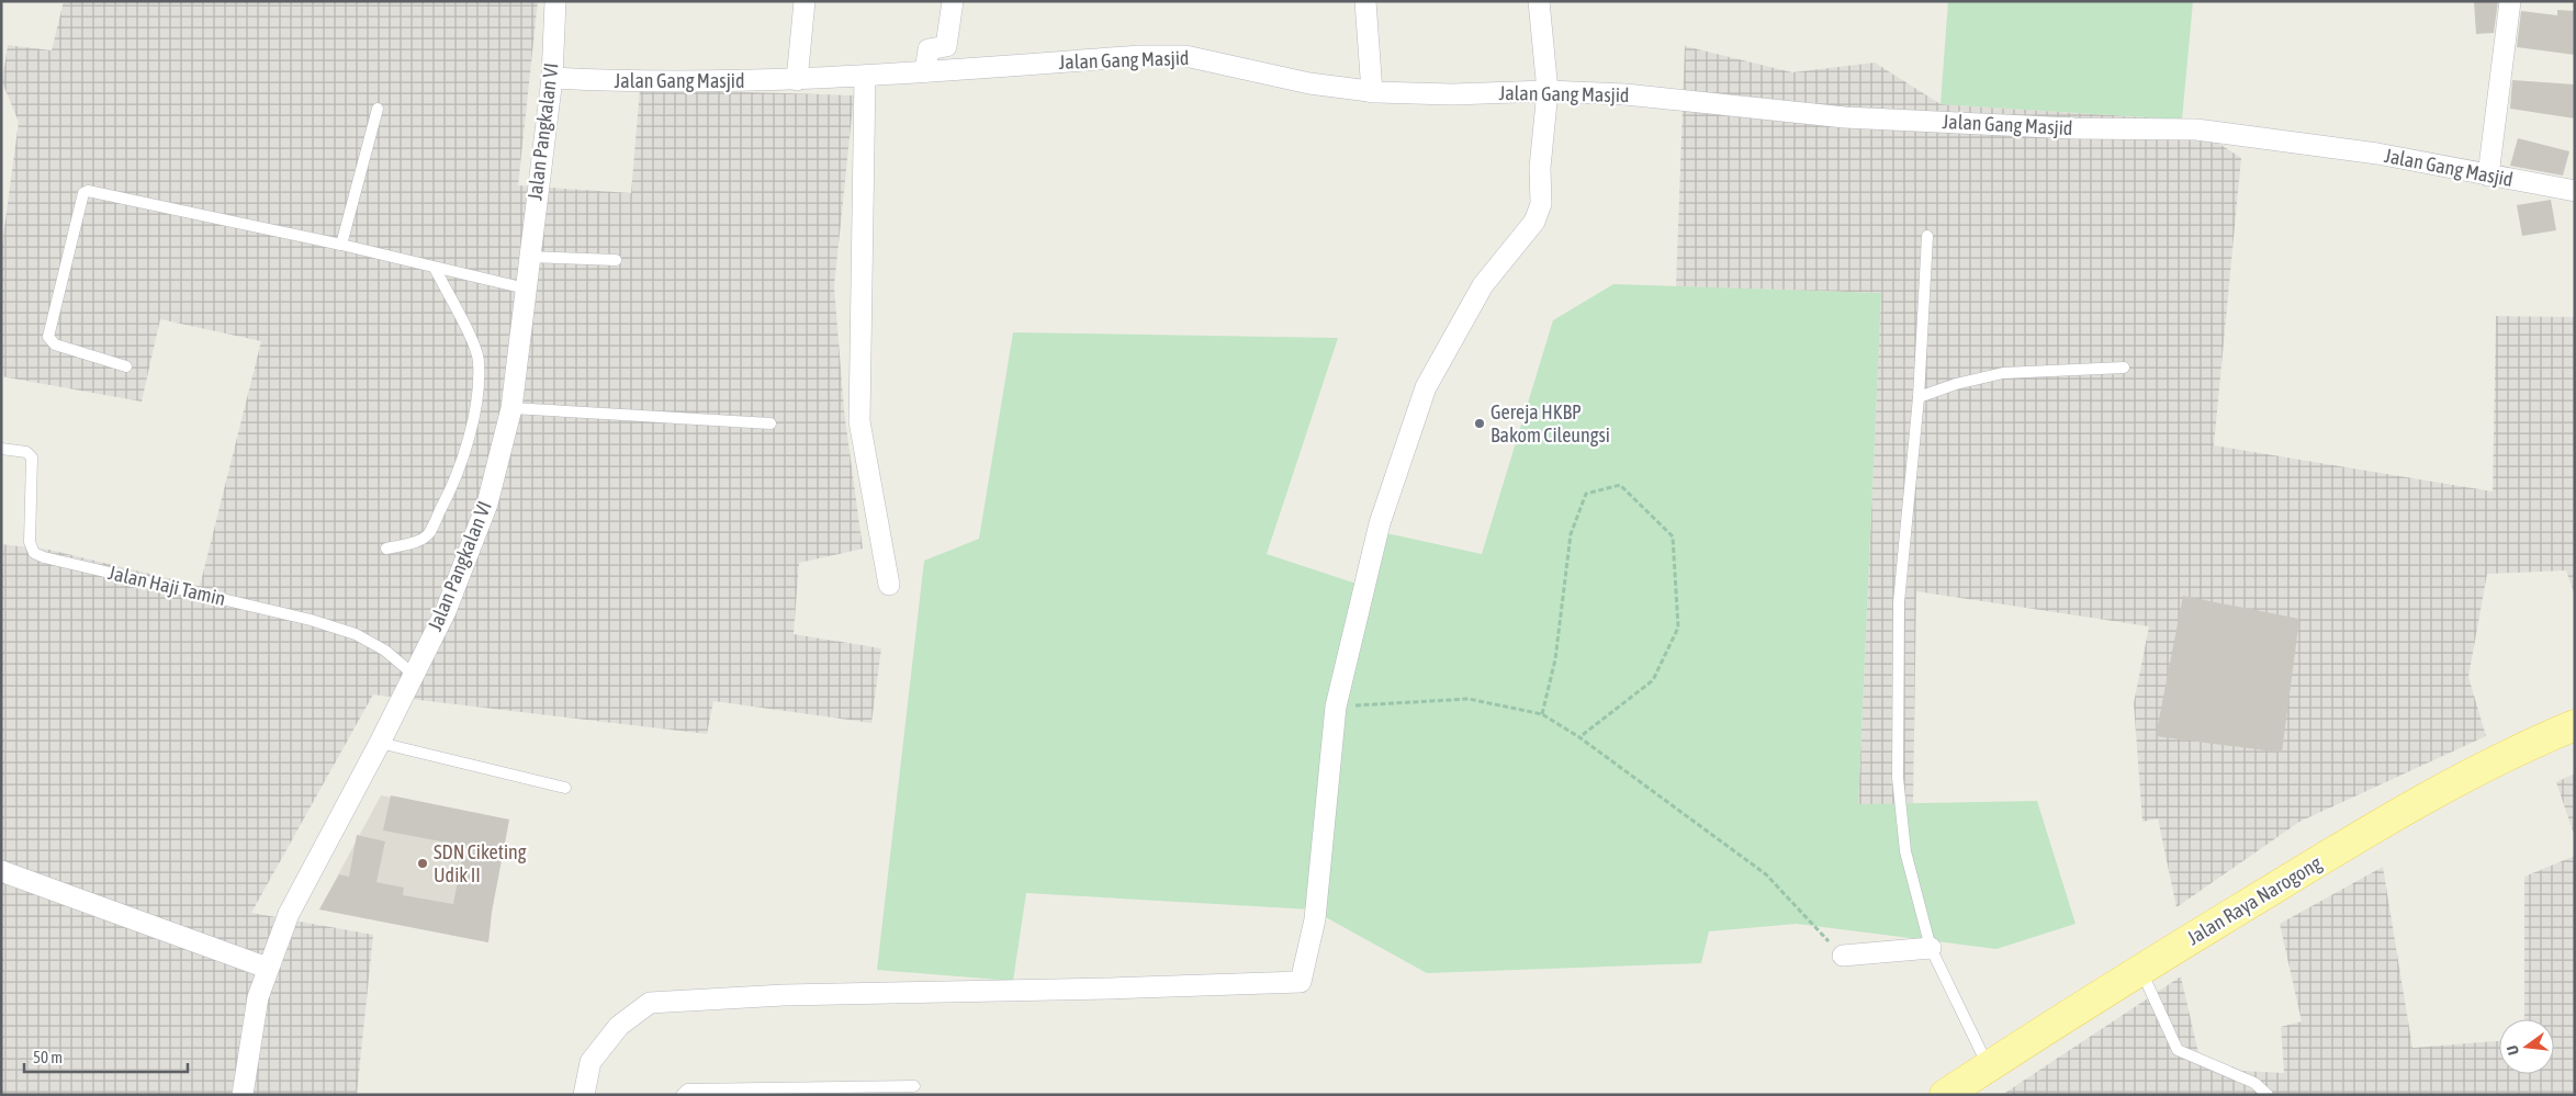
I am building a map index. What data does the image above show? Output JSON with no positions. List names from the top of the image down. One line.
{"streets":{"main road":["Jalan Raya Narogong"],"street":["Jalan Gang Masjid","Jalan Pangkalan VI"],"lane":["Jalan Haji Tamin"]},"crossings":[["Jalan Gang Masjid","Jalan Pangkalan VI"],["Jalan Pangkalan VI","Jalan Haji Tamin"]],"places":["Gereja HKBP Bakom Cileungsi","SDN Ciketing Udik II"],"scale_bar":"50 m","north":"left"}
